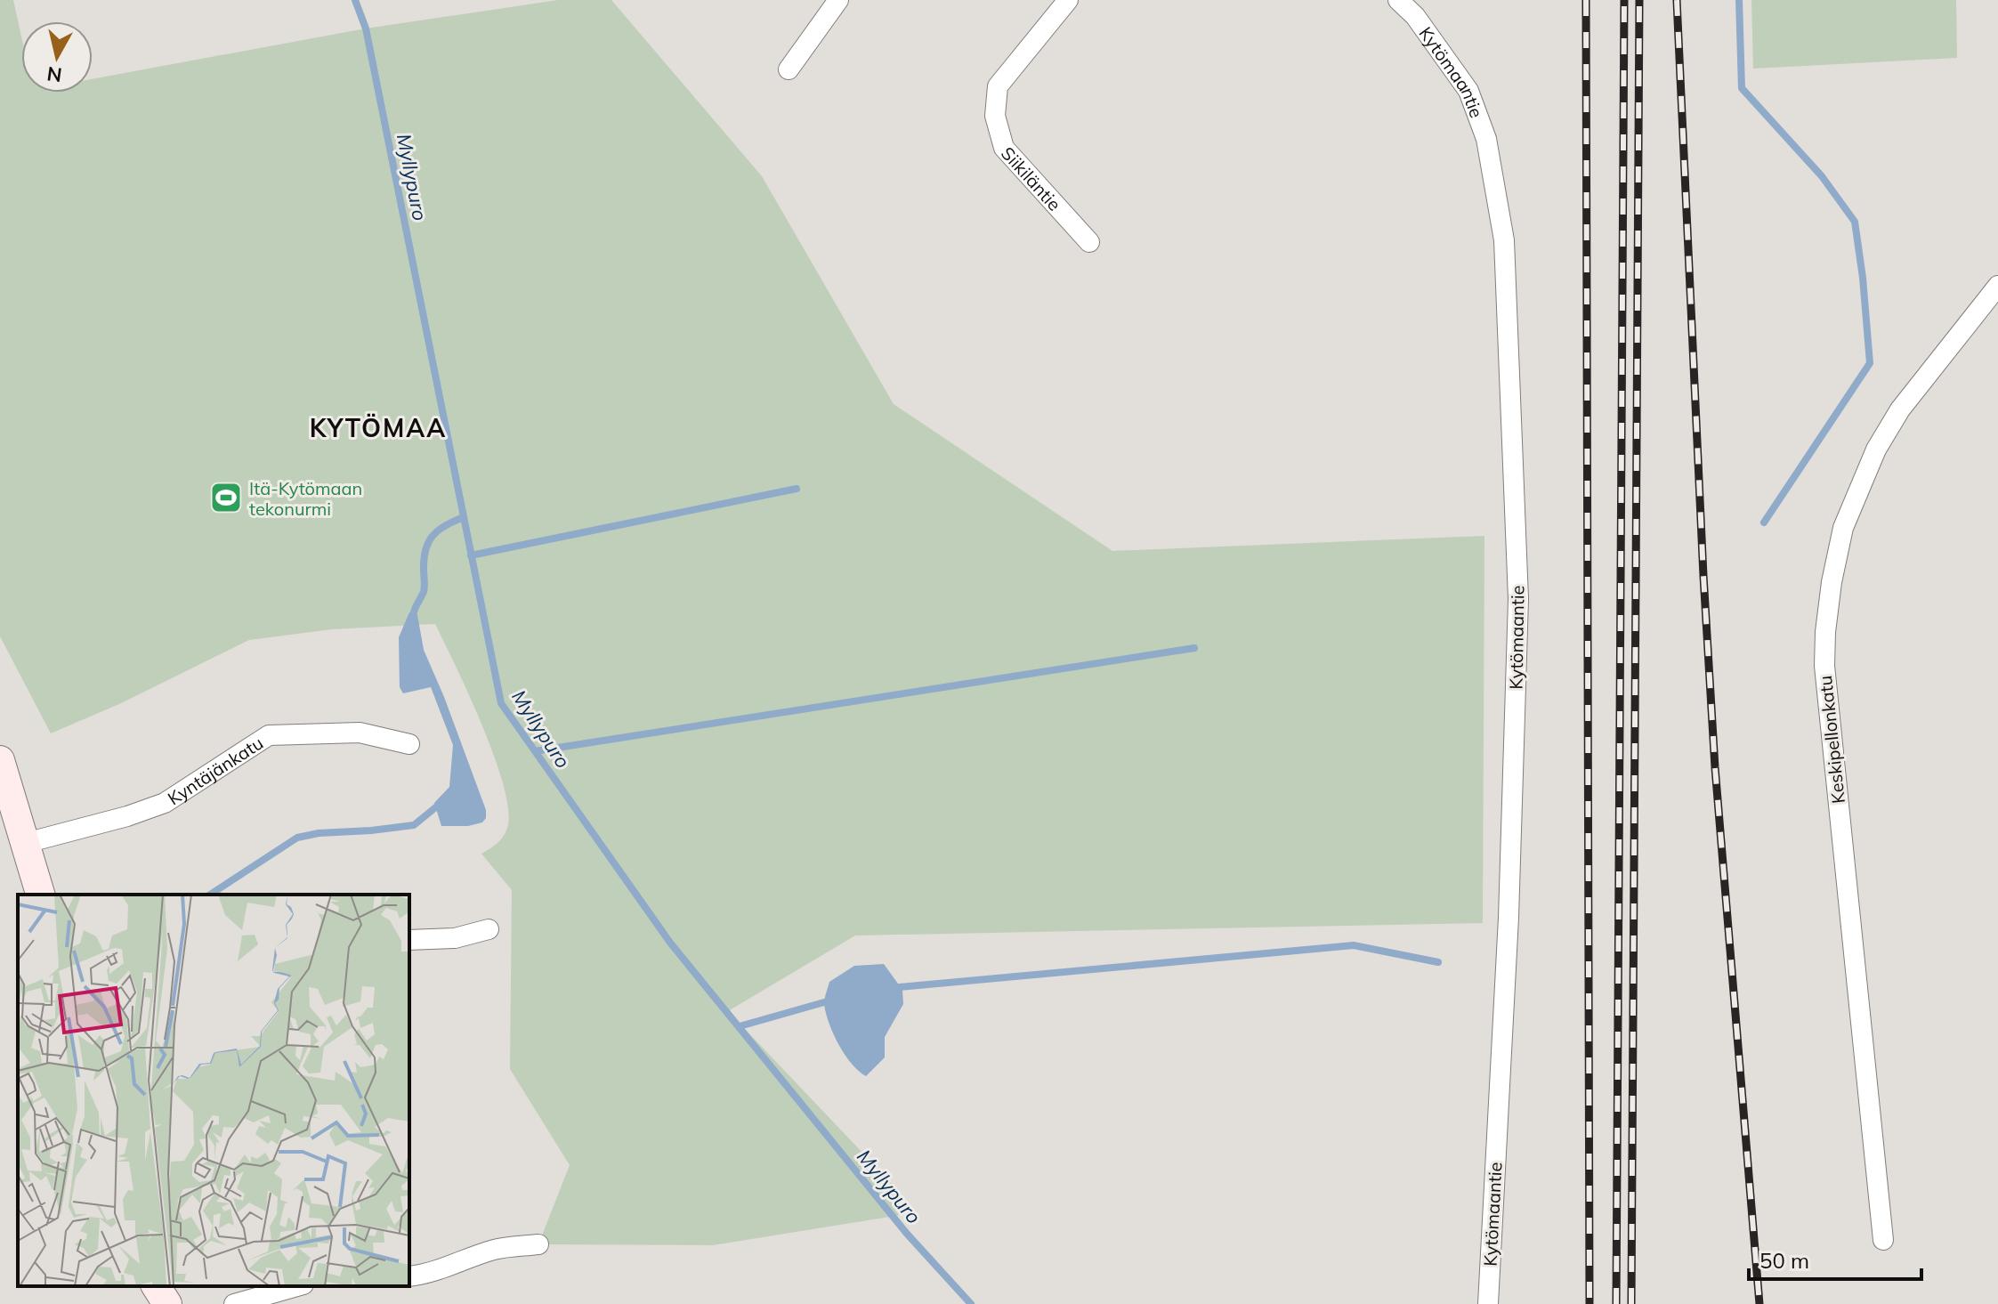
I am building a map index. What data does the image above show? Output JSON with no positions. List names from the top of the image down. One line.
{"streets":{"street":["Kytömaantie","Siikiläntie","Keskipellonkatu","Kyntäjänkatu"]},"districts":["KYTÖMAA"],"water":["Myllypuro"],"places":{"sports":["Itä-Kytömaan tekonurmi"]},"scale_bar":"50 m","north":"bottom"}
